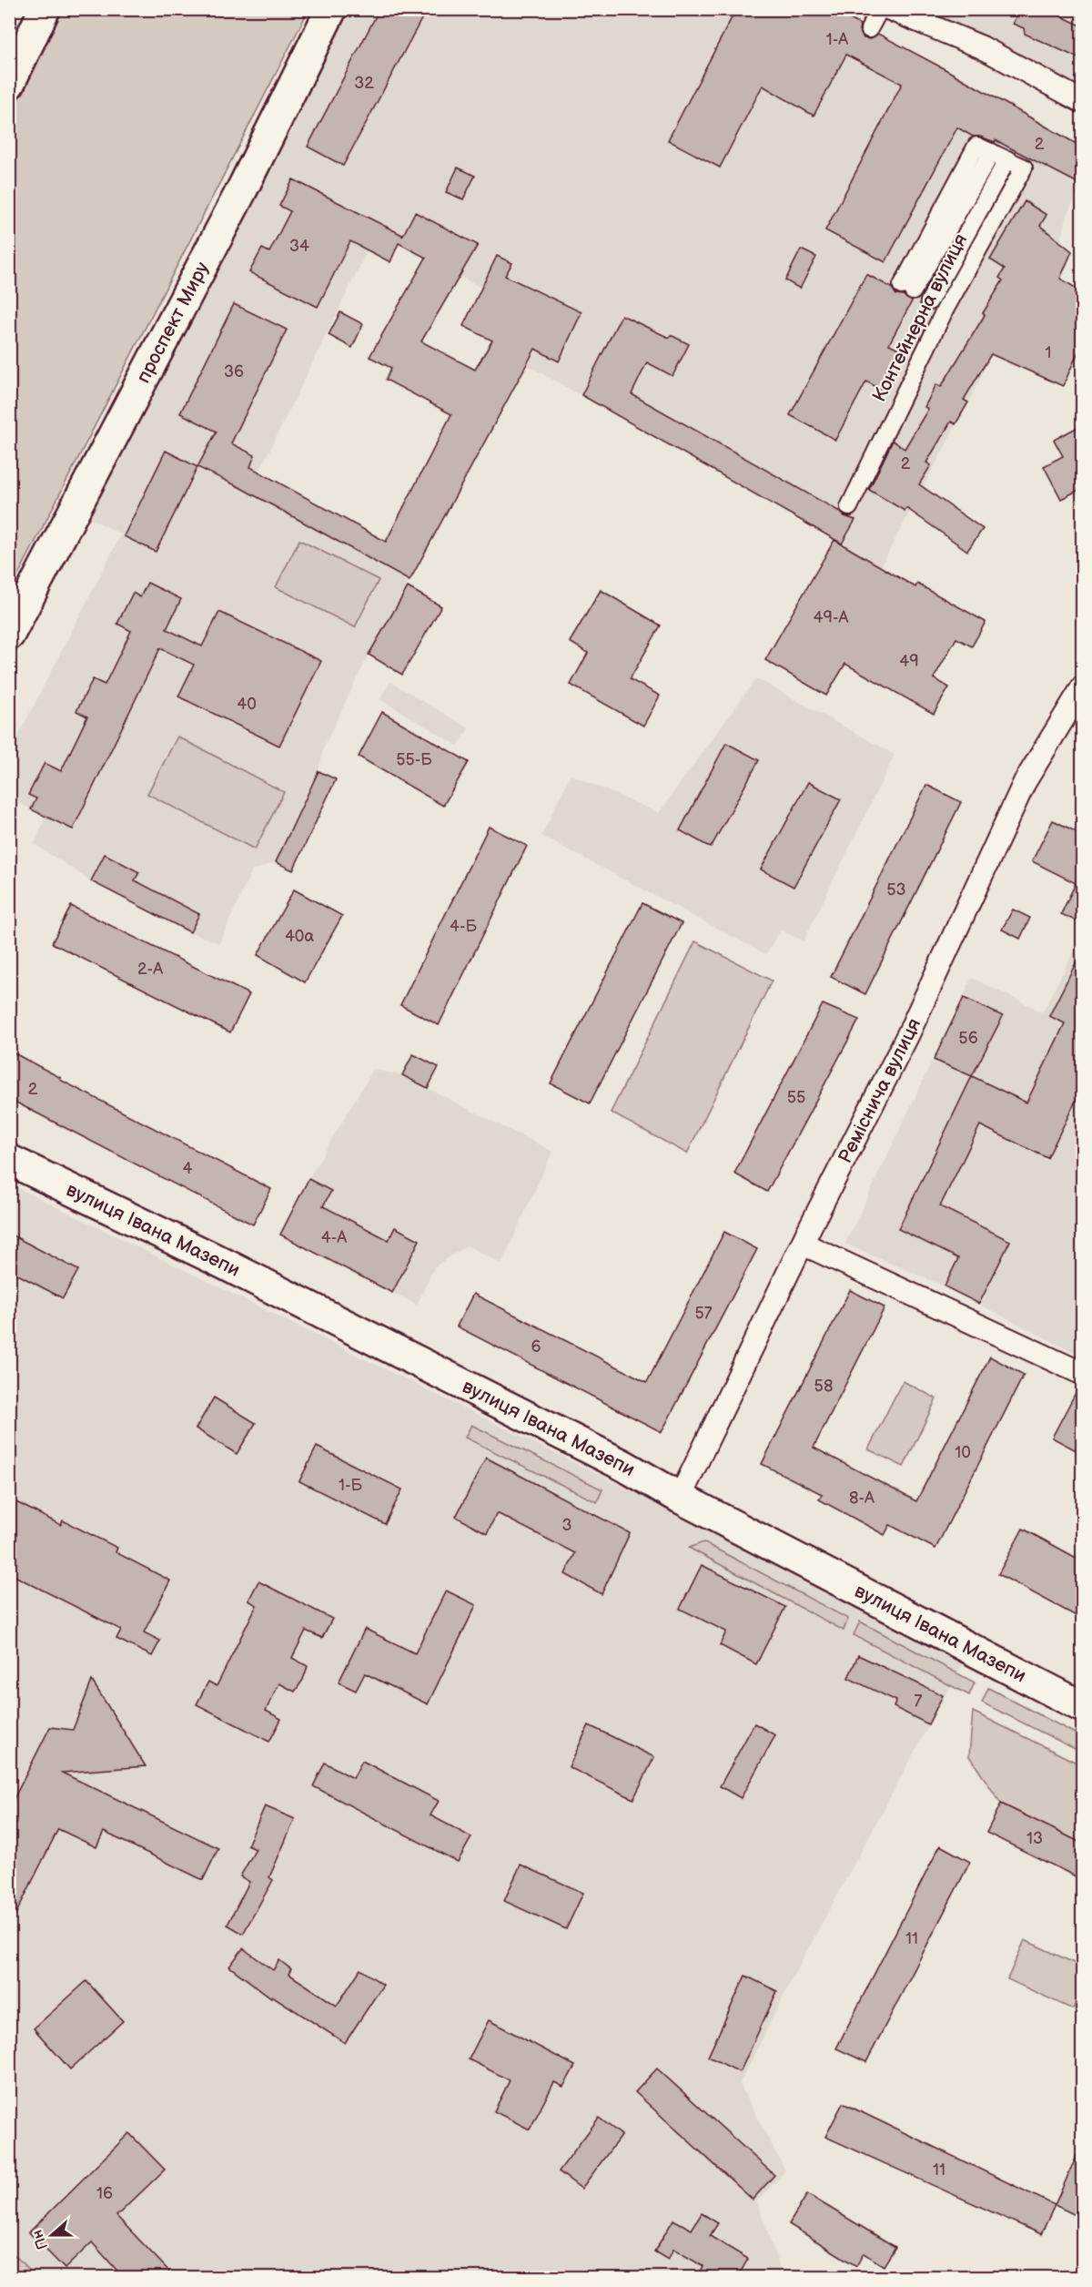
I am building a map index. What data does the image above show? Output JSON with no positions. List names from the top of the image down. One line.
{"streets":{"main road":["проспект Миру","вулиця Івана Мазепи"],"street":["Контейнерна вулиця","Реміснича вулиця"]},"crossings":[["Реміснича вулиця","вулиця Івана Мазепи"]],"house_numbers":["1-А","32","2","34","1","36","2","49-А","49","40","55-Б","53","4-Б","40а","2-А","56","2","55","4","4-А","57","6","58","10","1-Б","8-А","3","7","13","11","11","16"],"north":"left"}
